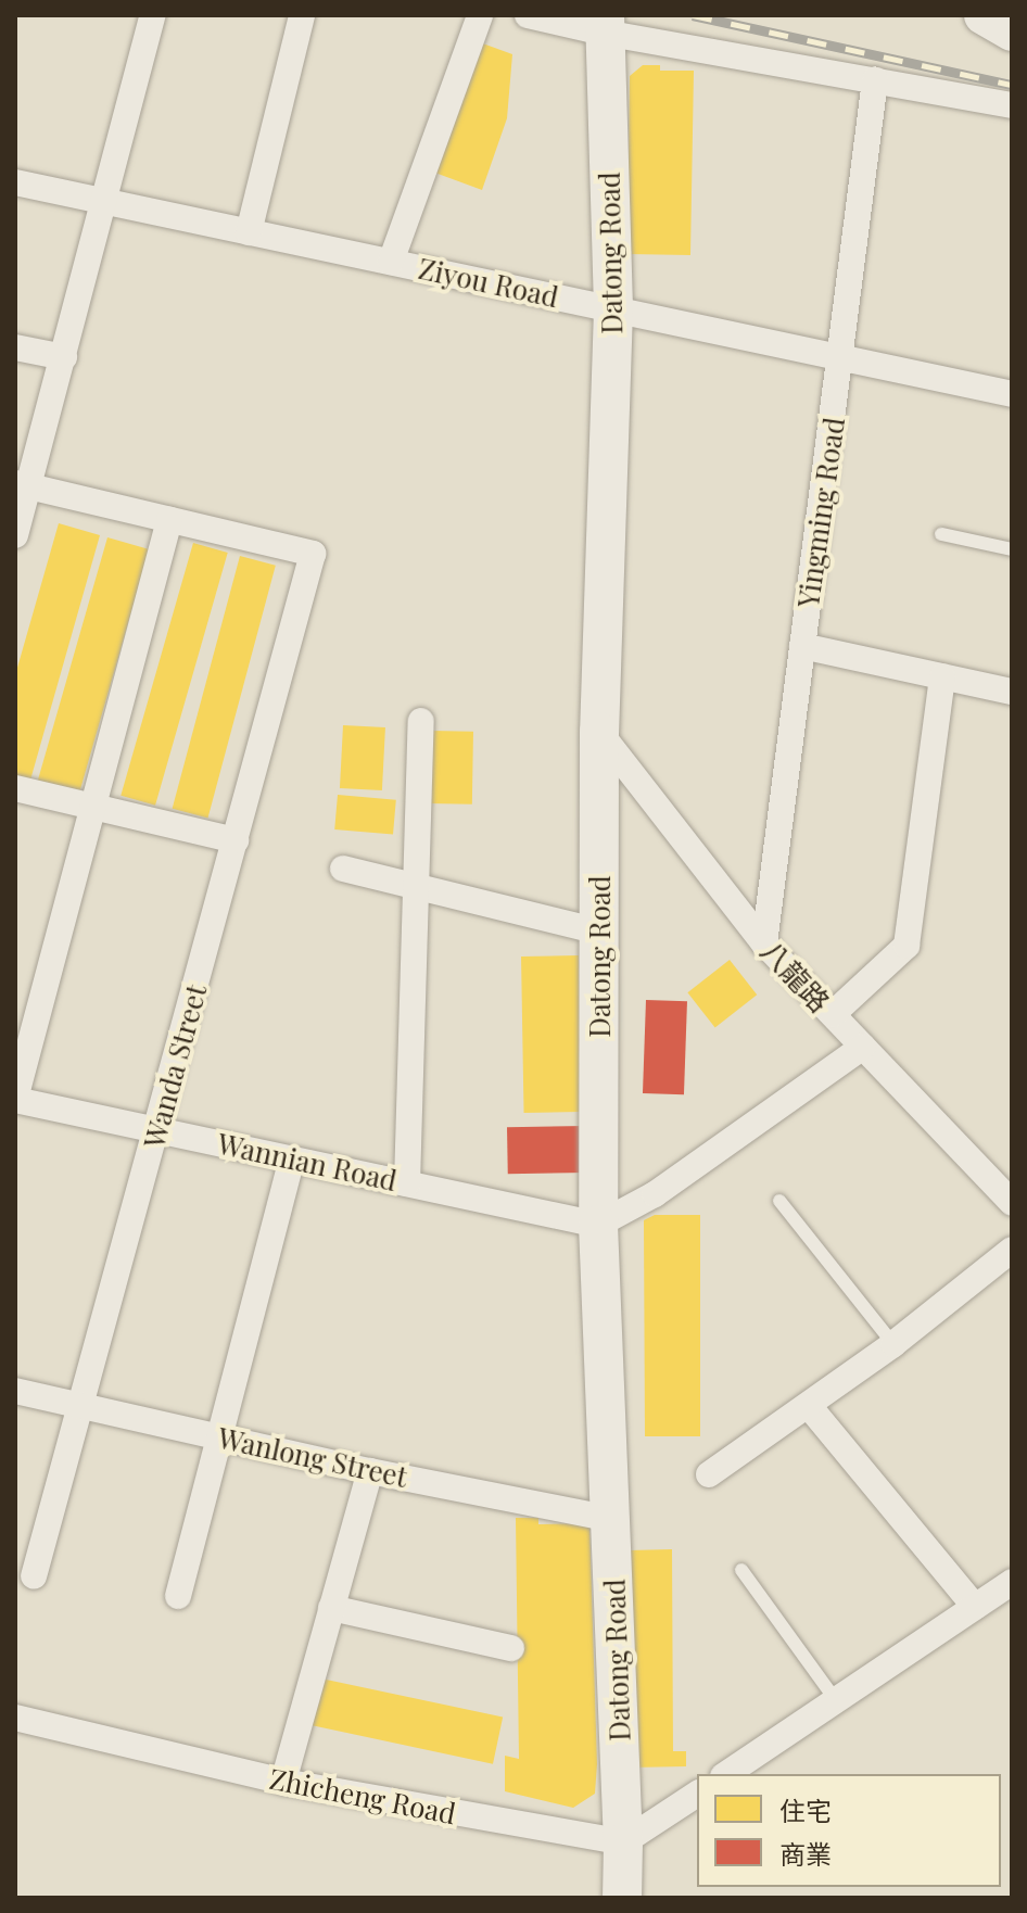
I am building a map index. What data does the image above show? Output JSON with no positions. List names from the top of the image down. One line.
{"streets":{"main road":["Datong Road"],"street":["Ziyou Road","Yingming Road","八龍路","Wanda Street","Wannian Road","Wanlong Street","Zhicheng Road"]},"crossings":[["Datong Road","Ziyou Road"],["Datong Road","八龍路"],["Datong Road","Wannian Road"],["Datong Road","Wanlong Street"],["Datong Road","Zhicheng Road"],["Ziyou Road","Yingming Road"],["Yingming Road","八龍路"],["Wanda Street","Wannian Road"],["Wanda Street","Wanlong Street"]],"legend":["住宅","商業"]}
